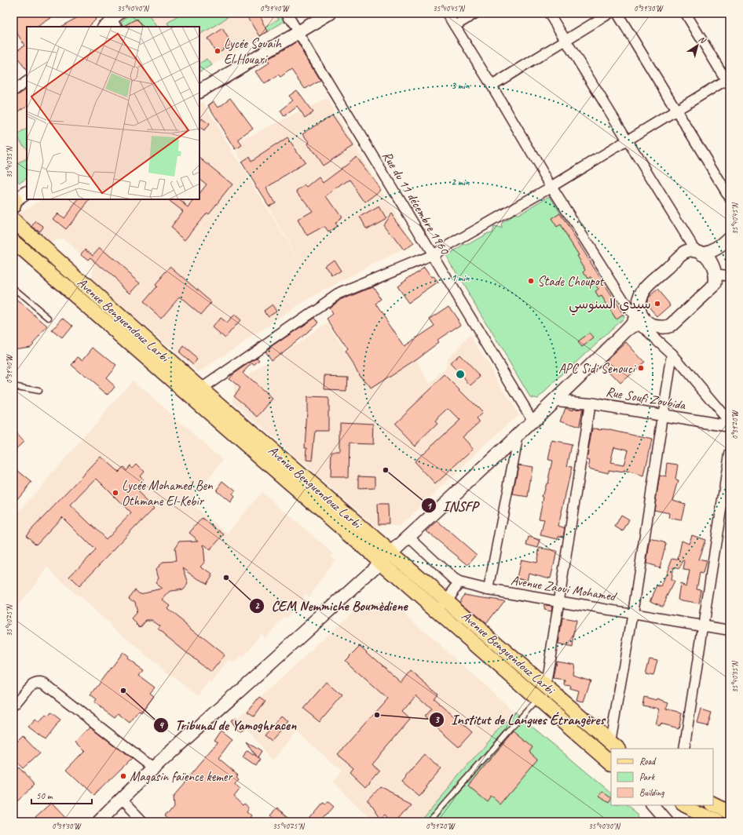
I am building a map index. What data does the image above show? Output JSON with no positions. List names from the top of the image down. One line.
{"streets":{"main road":["Avenue Benguendouz Larbi"],"street":["Rue du 11 décembre 1960","Rue Soufi Zoubida","Avenue Zaoui Mohamed"]},"places":["Lycée Souaih El Houari","Stade Choupot","سيدي السنوسي","APC Sidi Senouci","INSFP","Lycée Mohamed Ben Othmane El-Kebir","CEM Nemmiche Boumèdiene","Tribunal de Yamoghracen","Institut de Langues Étrangères","Magasin faïence kemer"],"legend":["Road","Park","Building"],"scale_bar":"50 m","north":"top right","coordinates":["35°40'40\"N","0°39'40\"W","35°40'45\"N","0°39'30\"W","35°40'35\"N","0°39'20\"W","35°40'25\"N","35°40'30\"N"],"rings":["3 min","2 min","1 min"]}
